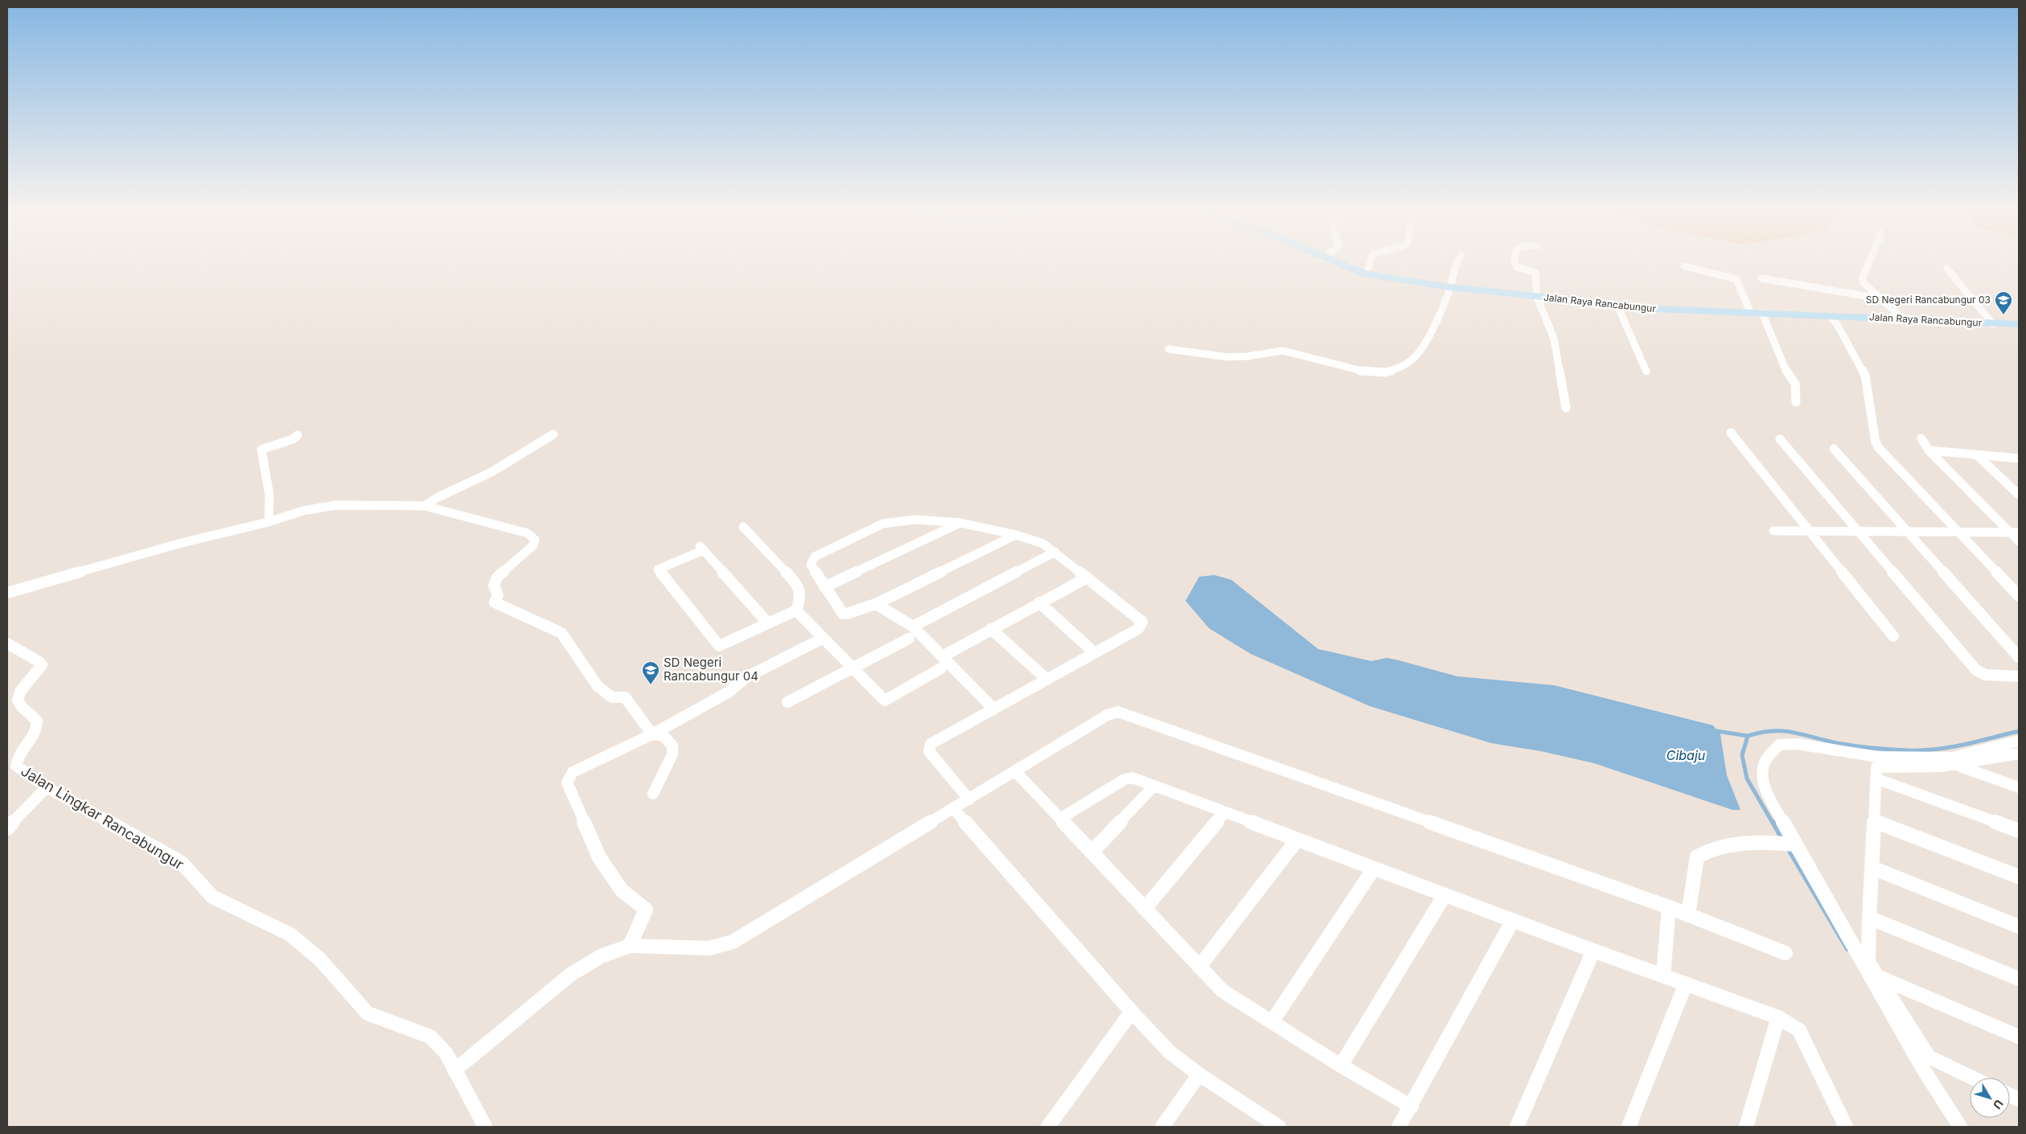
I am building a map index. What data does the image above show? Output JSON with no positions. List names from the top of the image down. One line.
{"streets":{"main road":["Jalan Raya Rancabungur"],"street":["Jalan Lingkar Rancabungur"]},"water":["Cibaju"],"places":{"school or university":["SD Negeri Rancabungur 03","SD Negeri Rancabungur 04"]},"north":"bottom right"}
